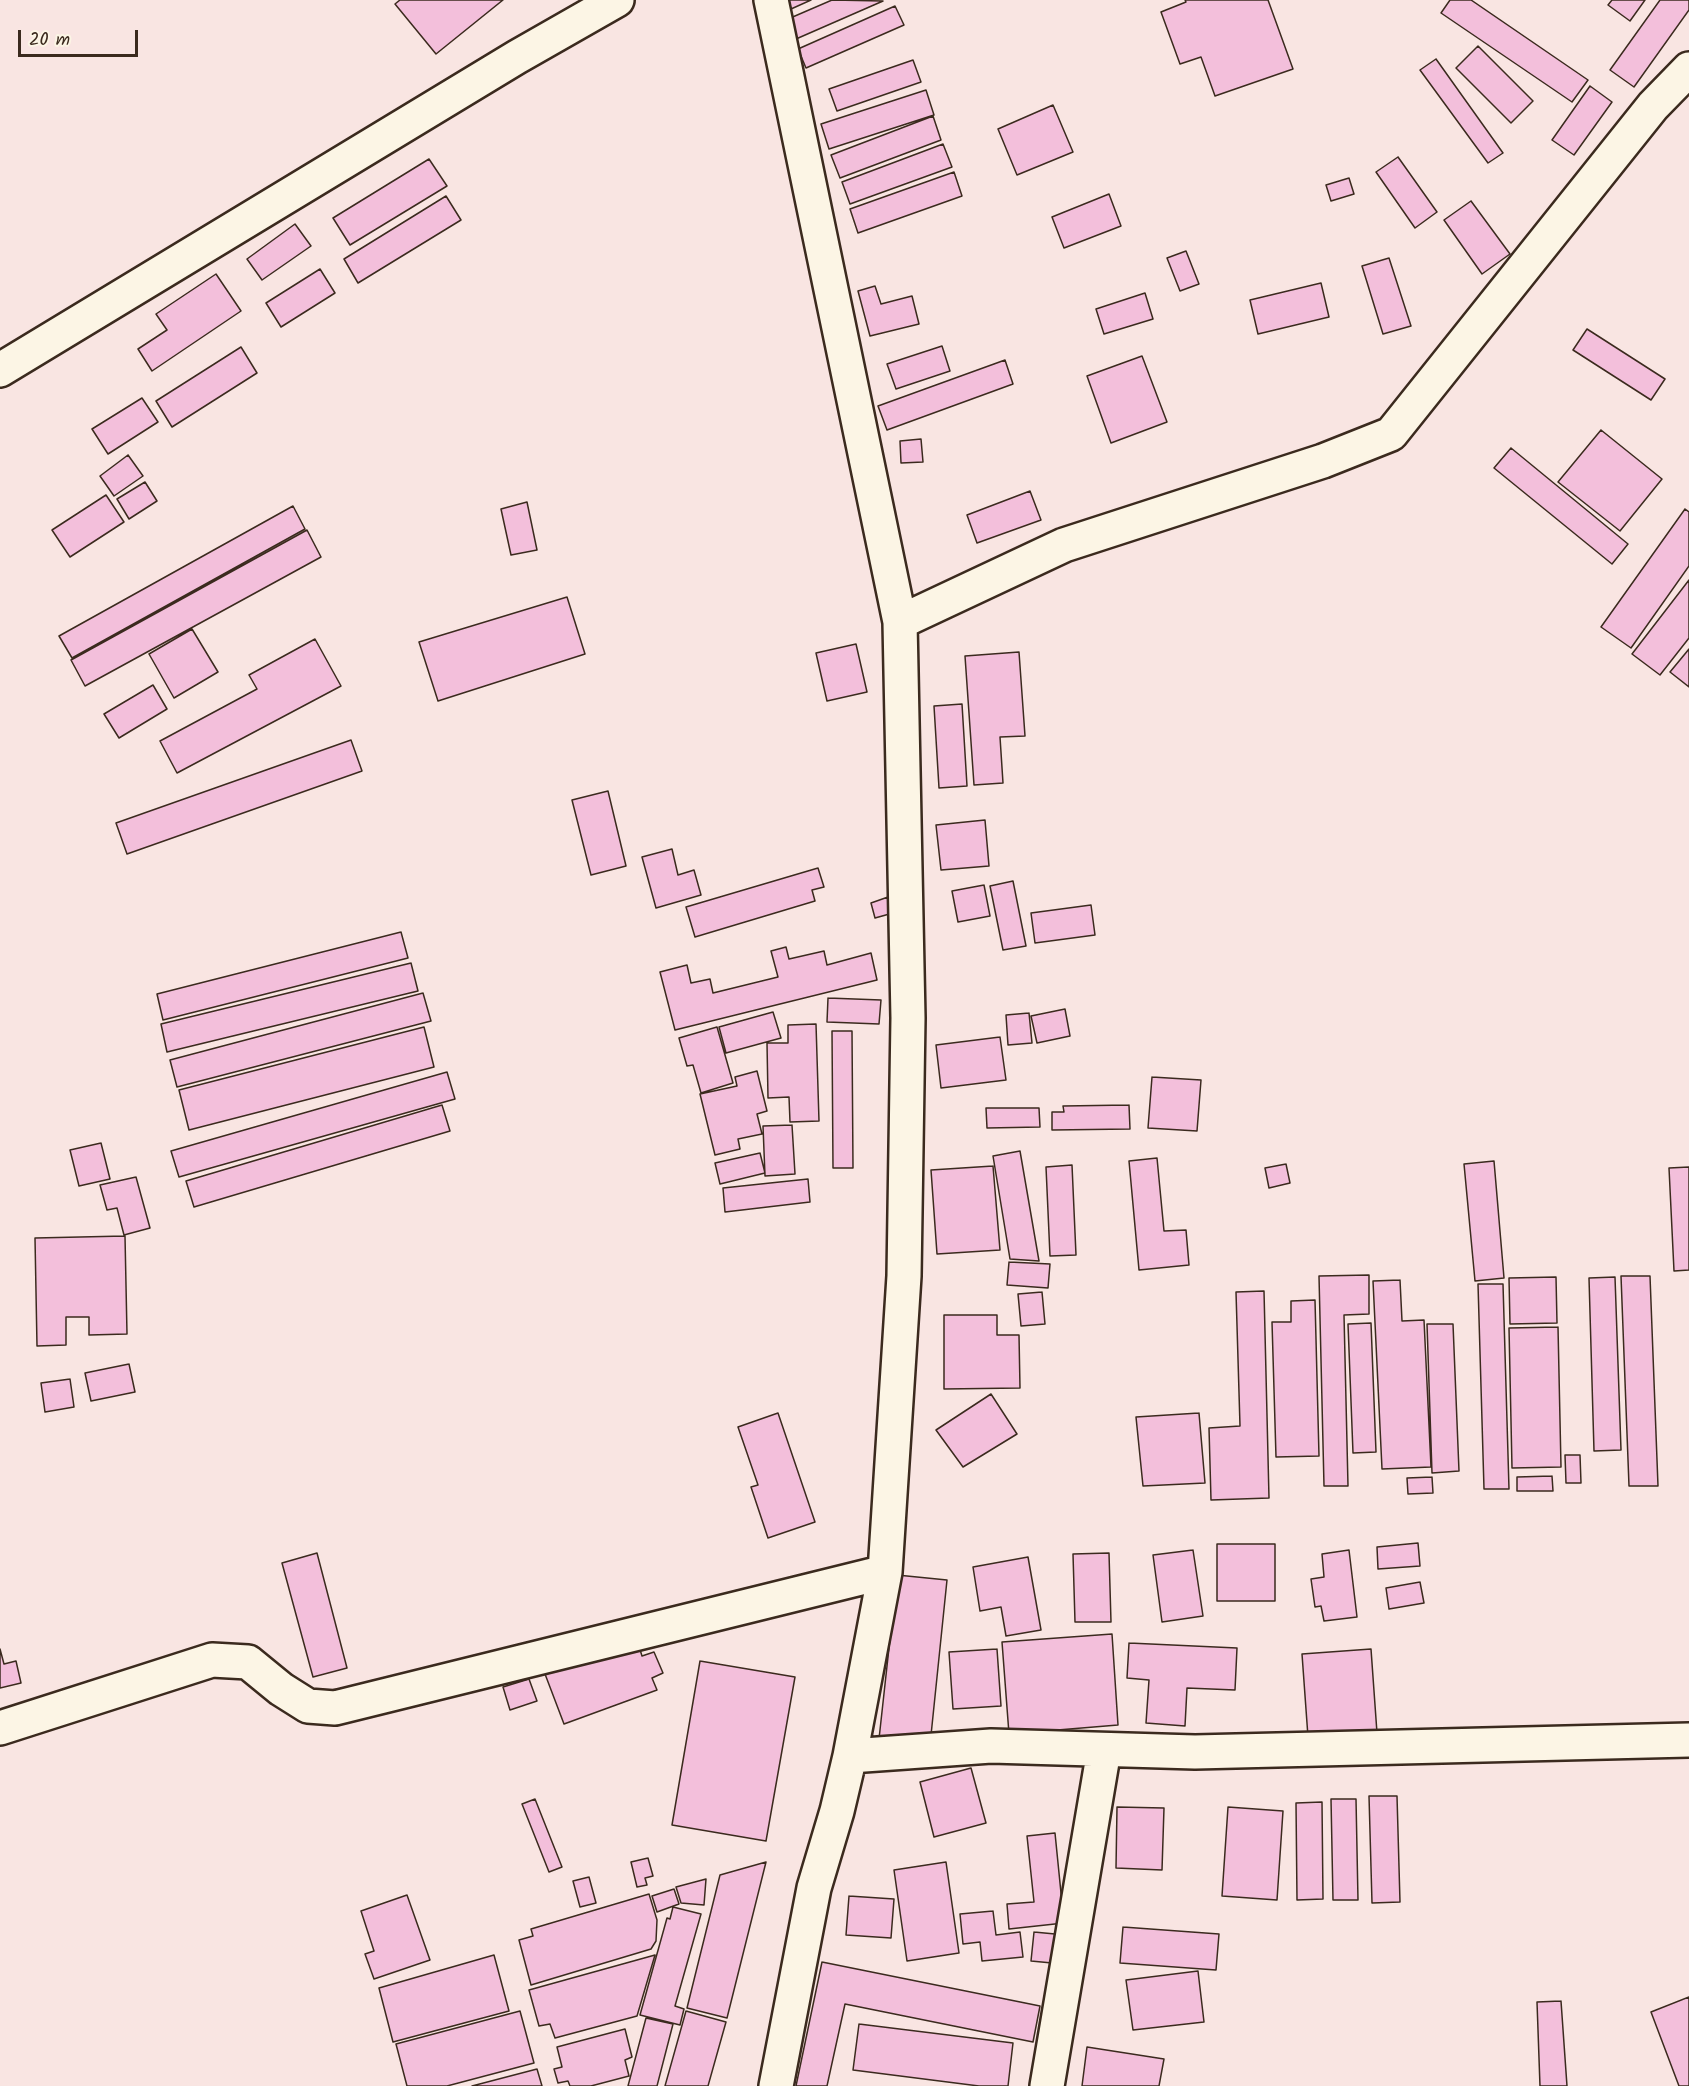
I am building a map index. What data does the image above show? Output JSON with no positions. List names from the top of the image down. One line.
{"scale_bar":"20 m"}
